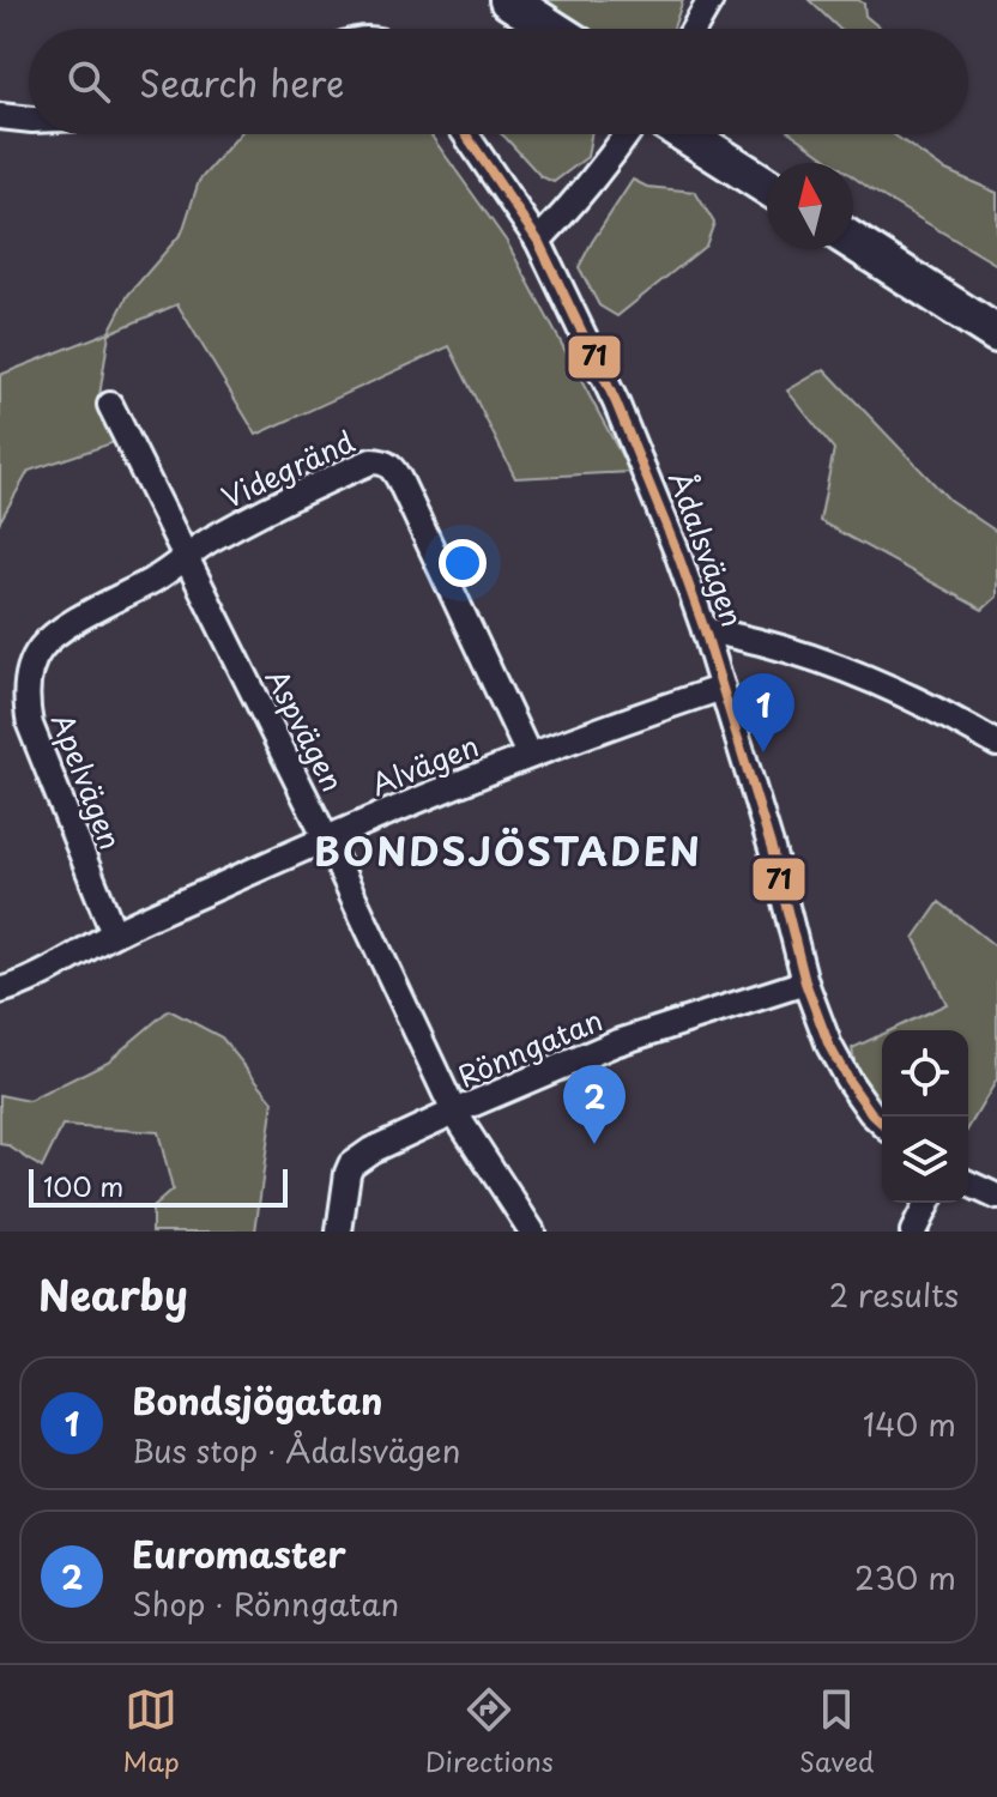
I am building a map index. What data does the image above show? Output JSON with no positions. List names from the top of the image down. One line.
{"streets":{"street":["Videgränd","Ådalsvägen","Aspvägen","Alvägen","Apelvägen","Rönngatan"]},"crossings":[["Videgränd","Aspvägen"],["Videgränd","Alvägen"],["Videgränd","Apelvägen"],["Ådalsvägen","Alvägen"],["Ådalsvägen","Rönngatan"],["Aspvägen","Alvägen"],["Aspvägen","Apelvägen"],["Aspvägen","Rönngatan"],["Alvägen","Apelvägen"]],"districts":["BONDSJÖSTADEN"],"lines":["transit line 71"],"scale_bar":"100 m","north":"top","page":{"search":"Search here","pins":["1","2"],"scale":"100 m","heading":["Nearby","2 results"],"list":[{"mark":"1","name":"Bondsjögatan","note":"Bus stop · Ådalsvägen","value":"140 m"},{"mark":"2","name":"Euromaster","note":"Shop · Rönngatan","value":"230 m"}],"nav":["Map","Directions","Saved"]}}
